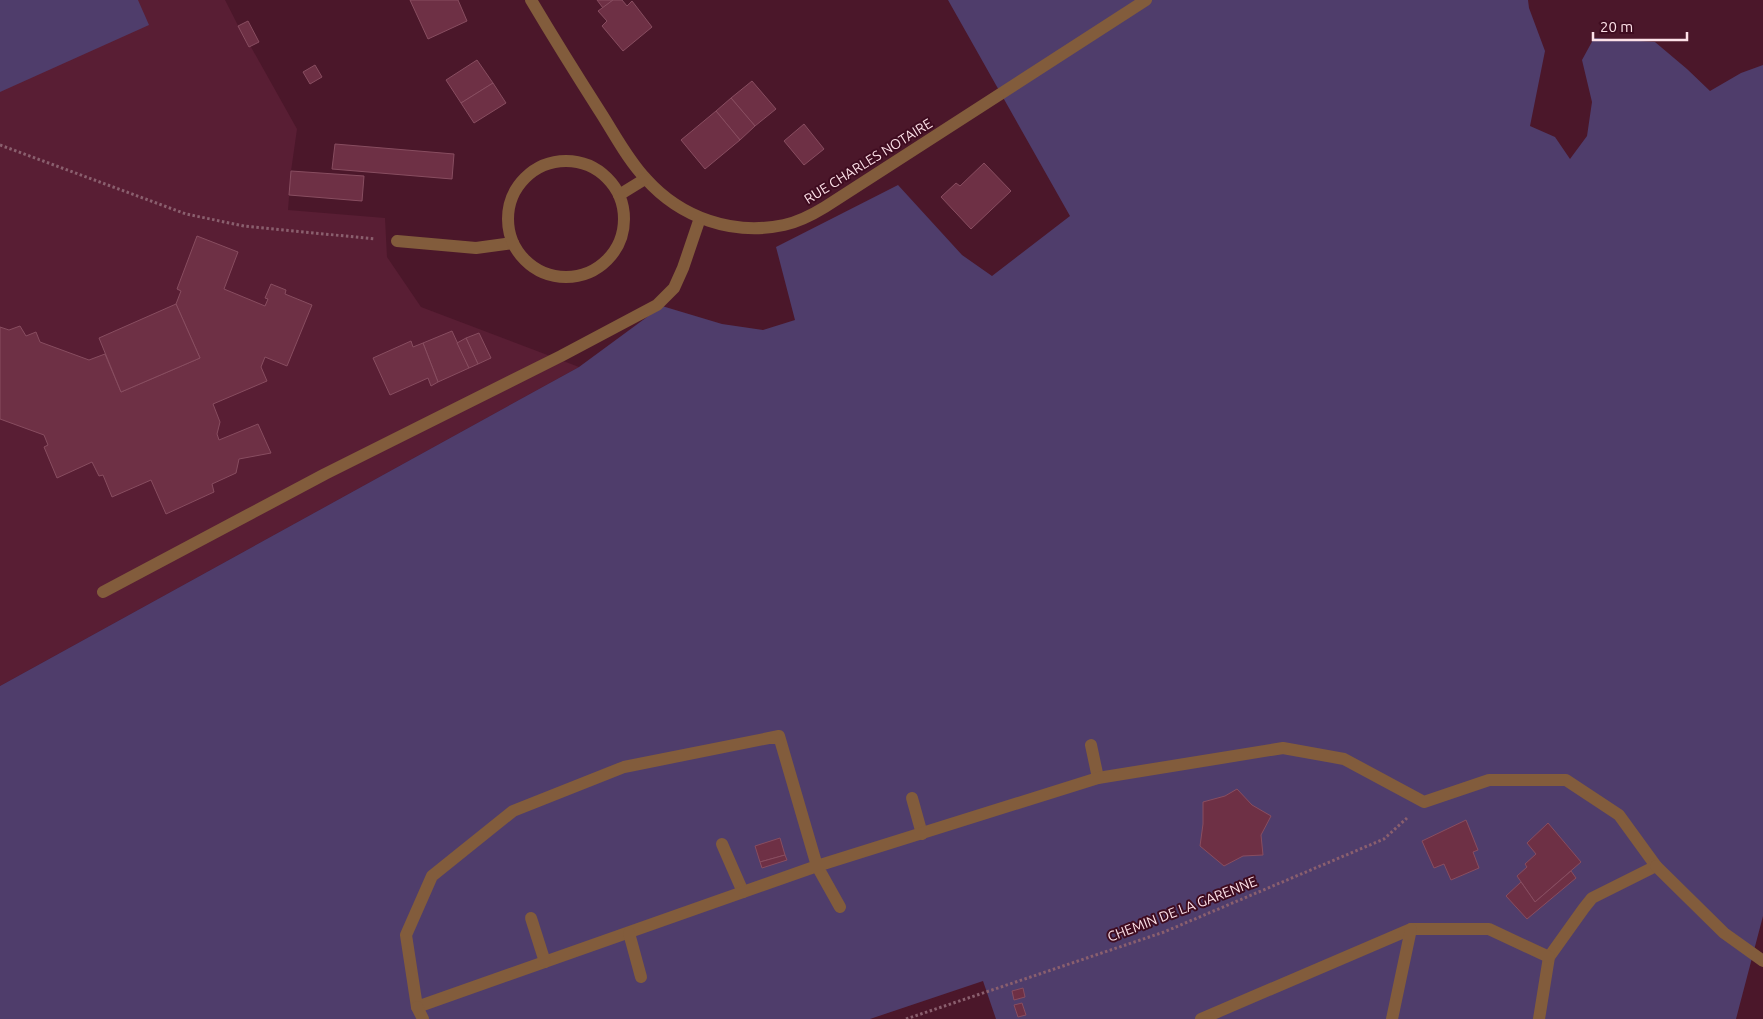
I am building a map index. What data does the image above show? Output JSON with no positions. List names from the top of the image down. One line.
{"streets":{"street":["RUE CHARLES NOTAIRE"],"path":["CHEMIN DE LA GARENNE"]},"scale_bar":"20 m"}
